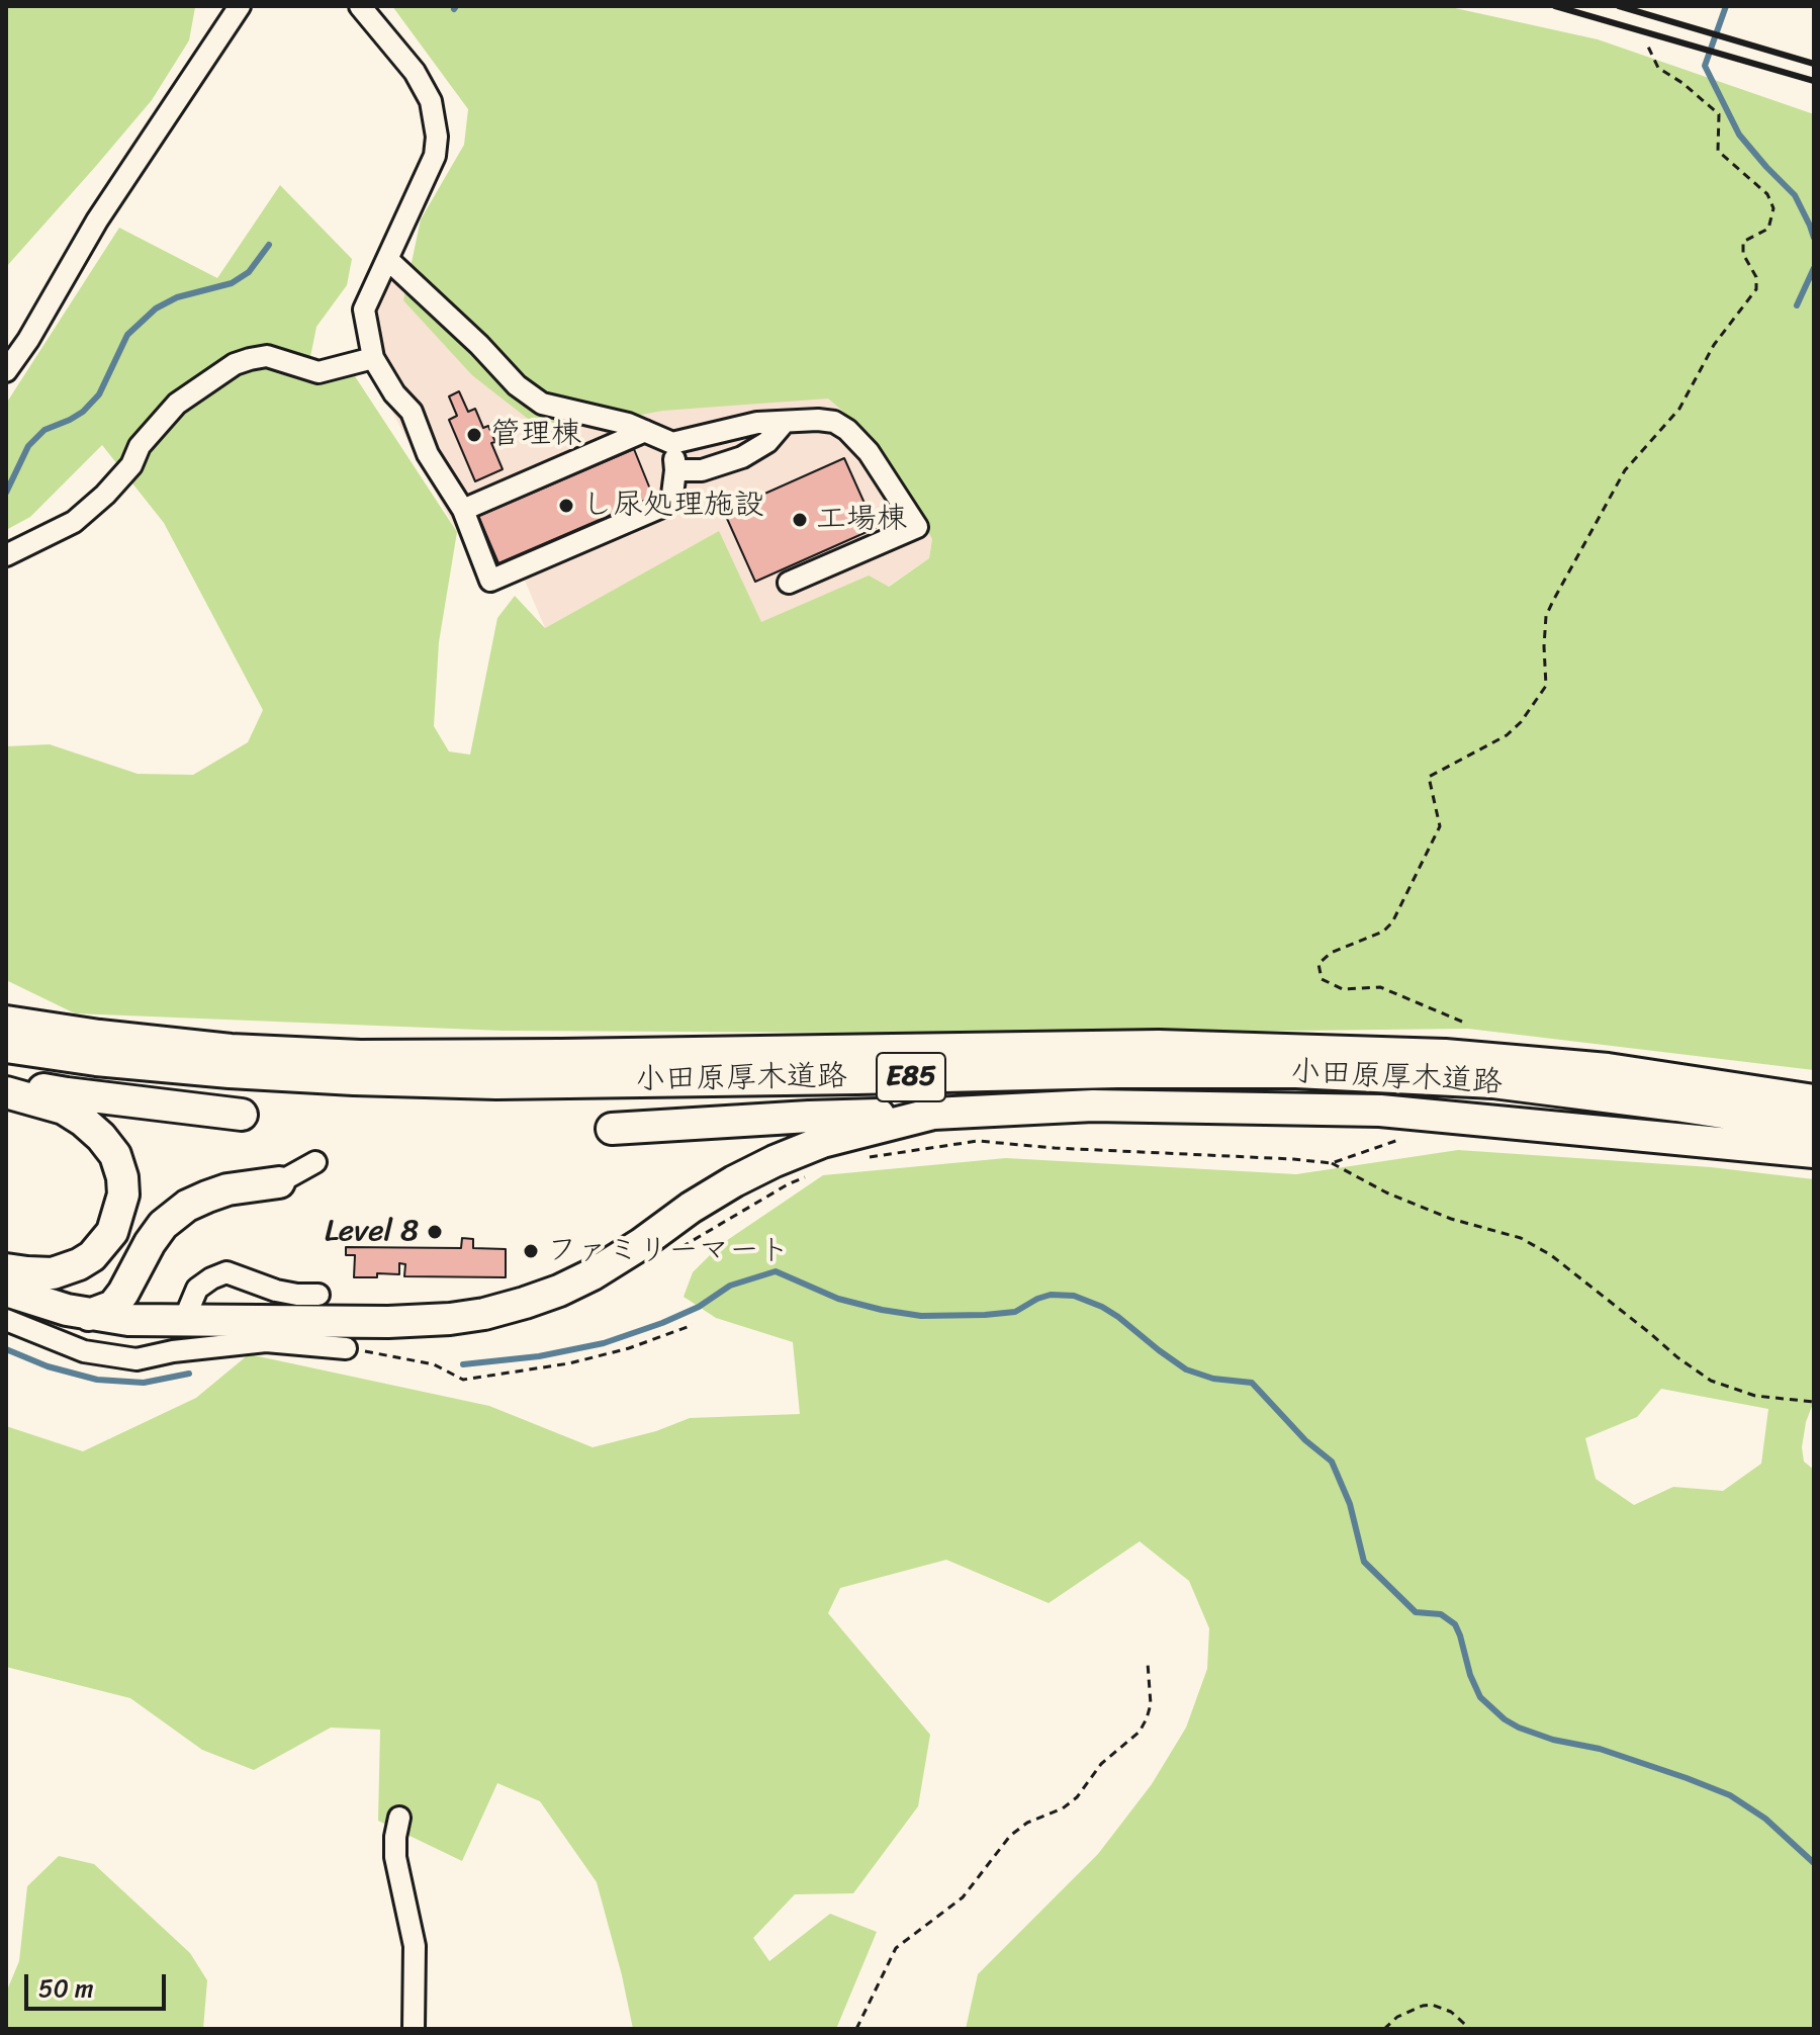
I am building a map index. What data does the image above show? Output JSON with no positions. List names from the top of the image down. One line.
{"streets":{"highway":["E85","小田原厚木道路"]},"places":["管理棟","し尿処理施設","工場棟","Level 8","ファミリーマート"],"scale_bar":"50 m"}
